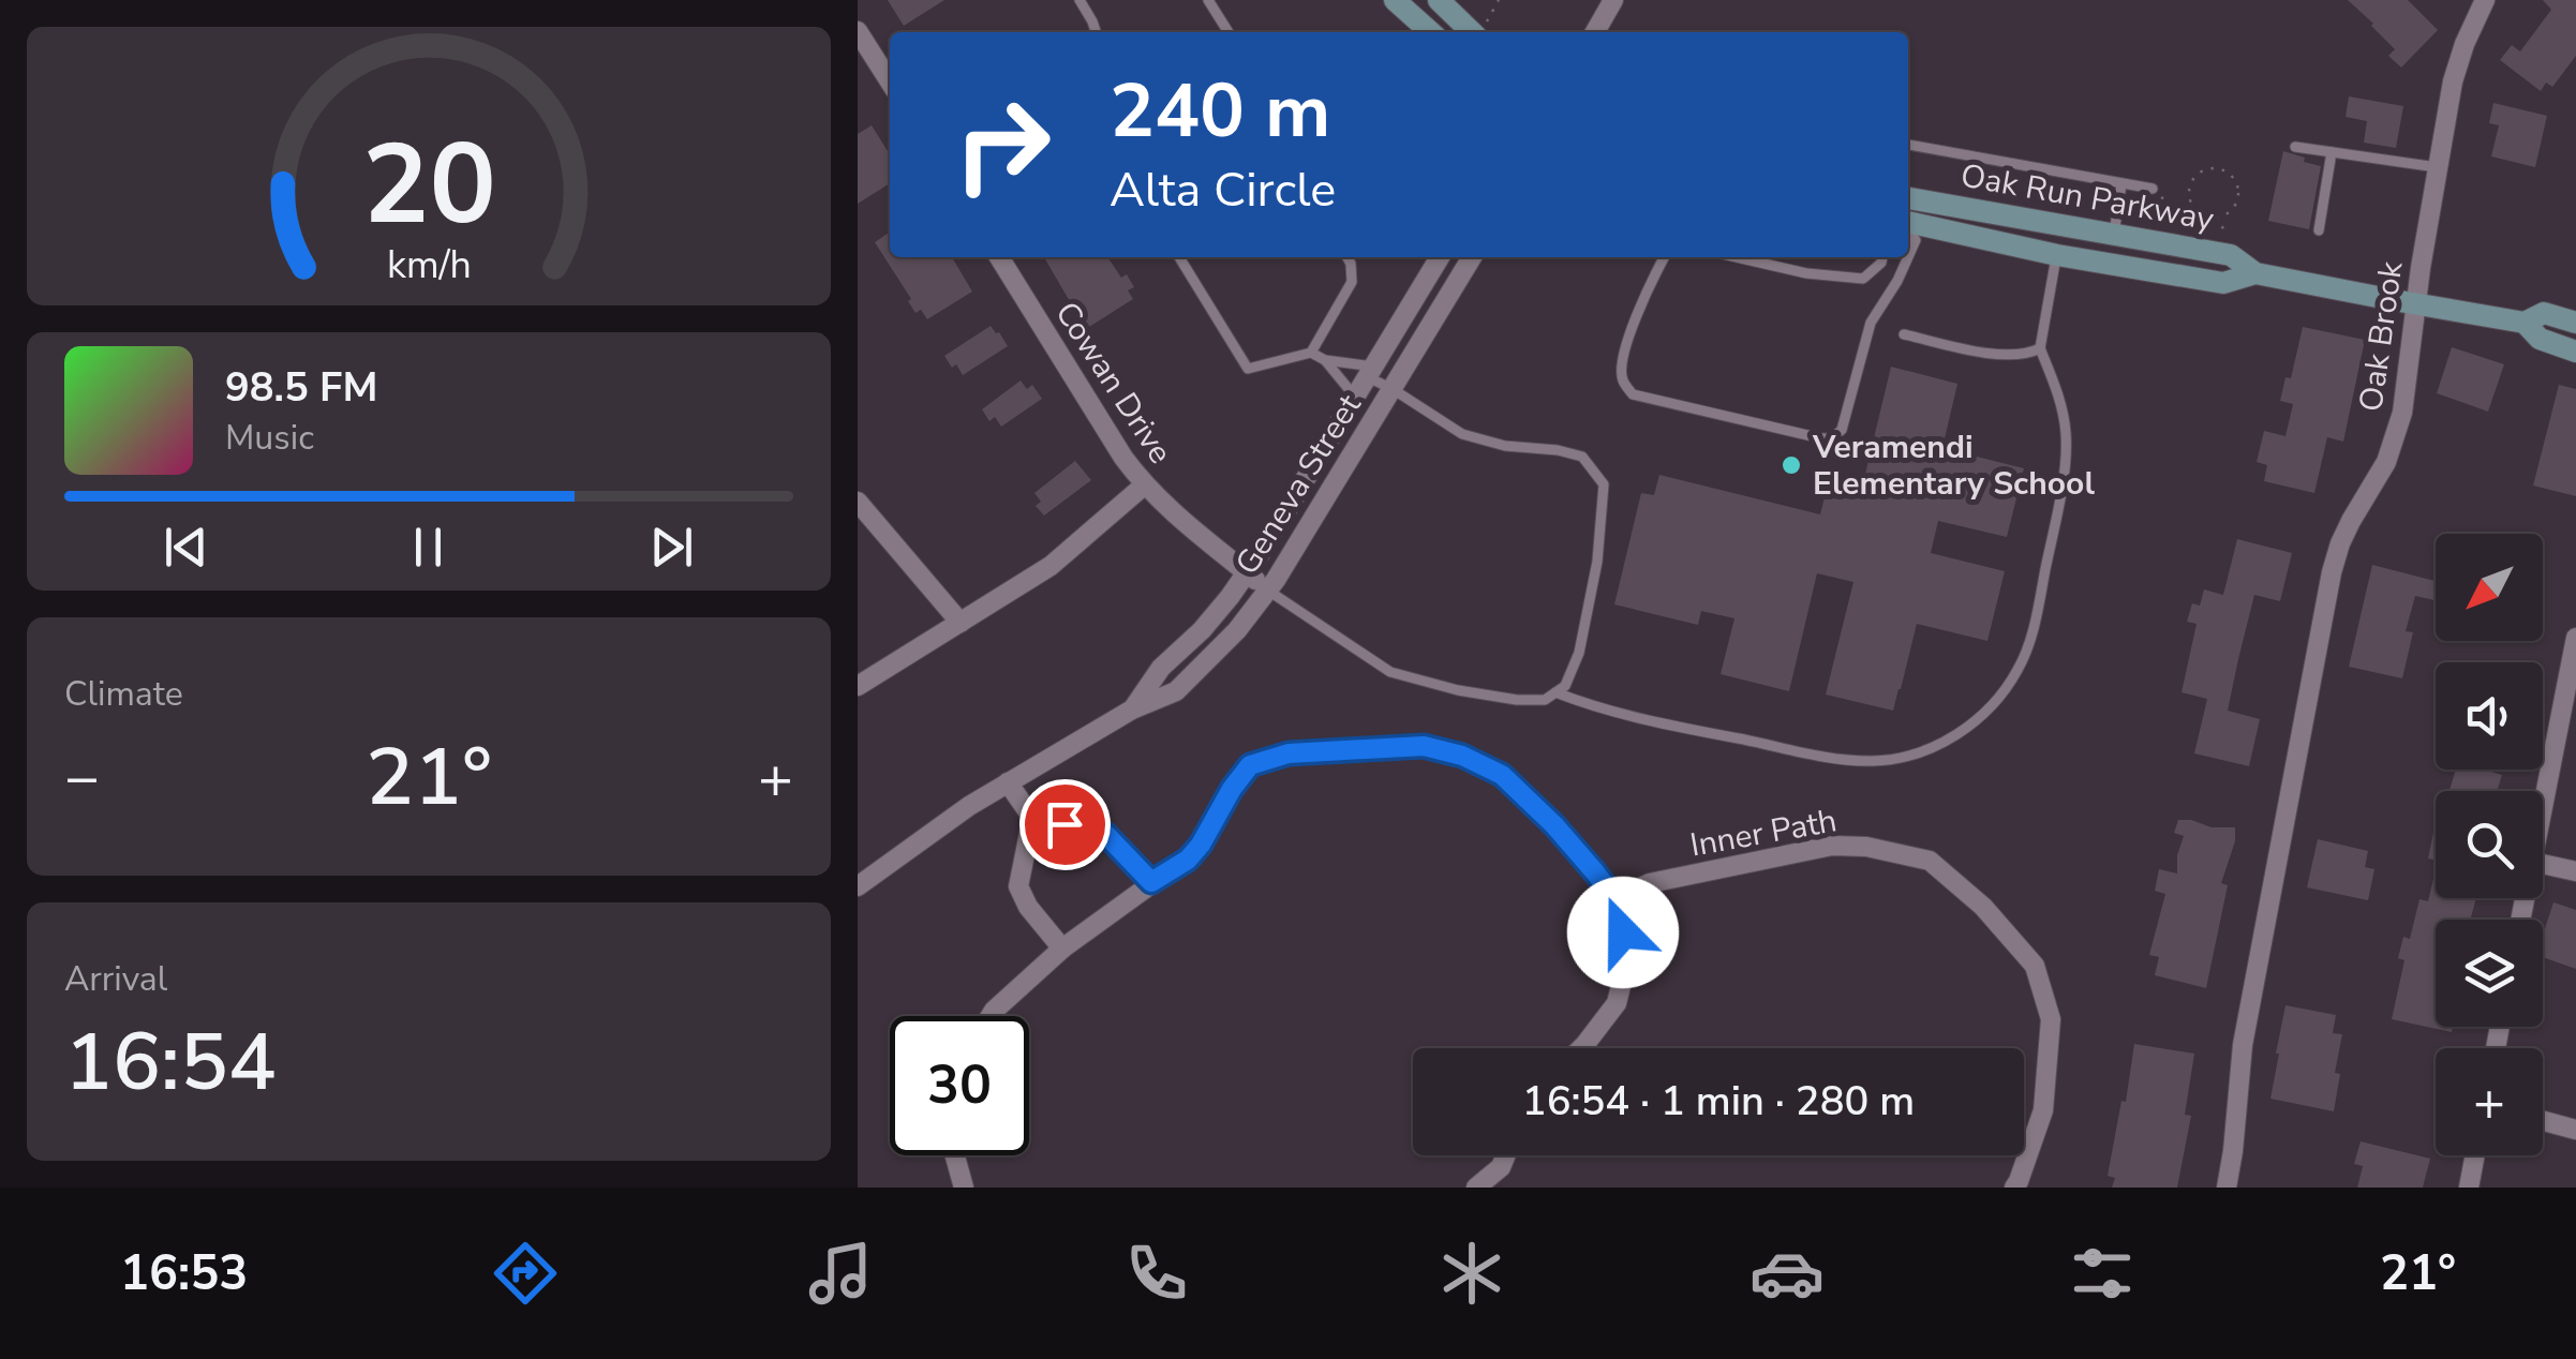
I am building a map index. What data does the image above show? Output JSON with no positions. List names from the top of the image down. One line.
{"streets":{"street":["Oak Run Parkway","Oak Brook","Cowan Drive","Geneva Street","Inner Path"]},"crossings":[["Oak Run Parkway","Oak Brook"],["Cowan Drive","Geneva Street"]],"places":["Veramendi Elementary School"],"north":"bottom left","page":{"turn":["240 m","Alta Circle"],"song":["98.5 FM","Music"],"map_buttons":"+","tile":["Climate",["Arrival","16:54"]],"heat":["−","21°","+"],"limit":"30","trip":"16:54 · 1 min · 280 m","tabs":["16:53","21°"],"gauge":["20","km/h"]}}
